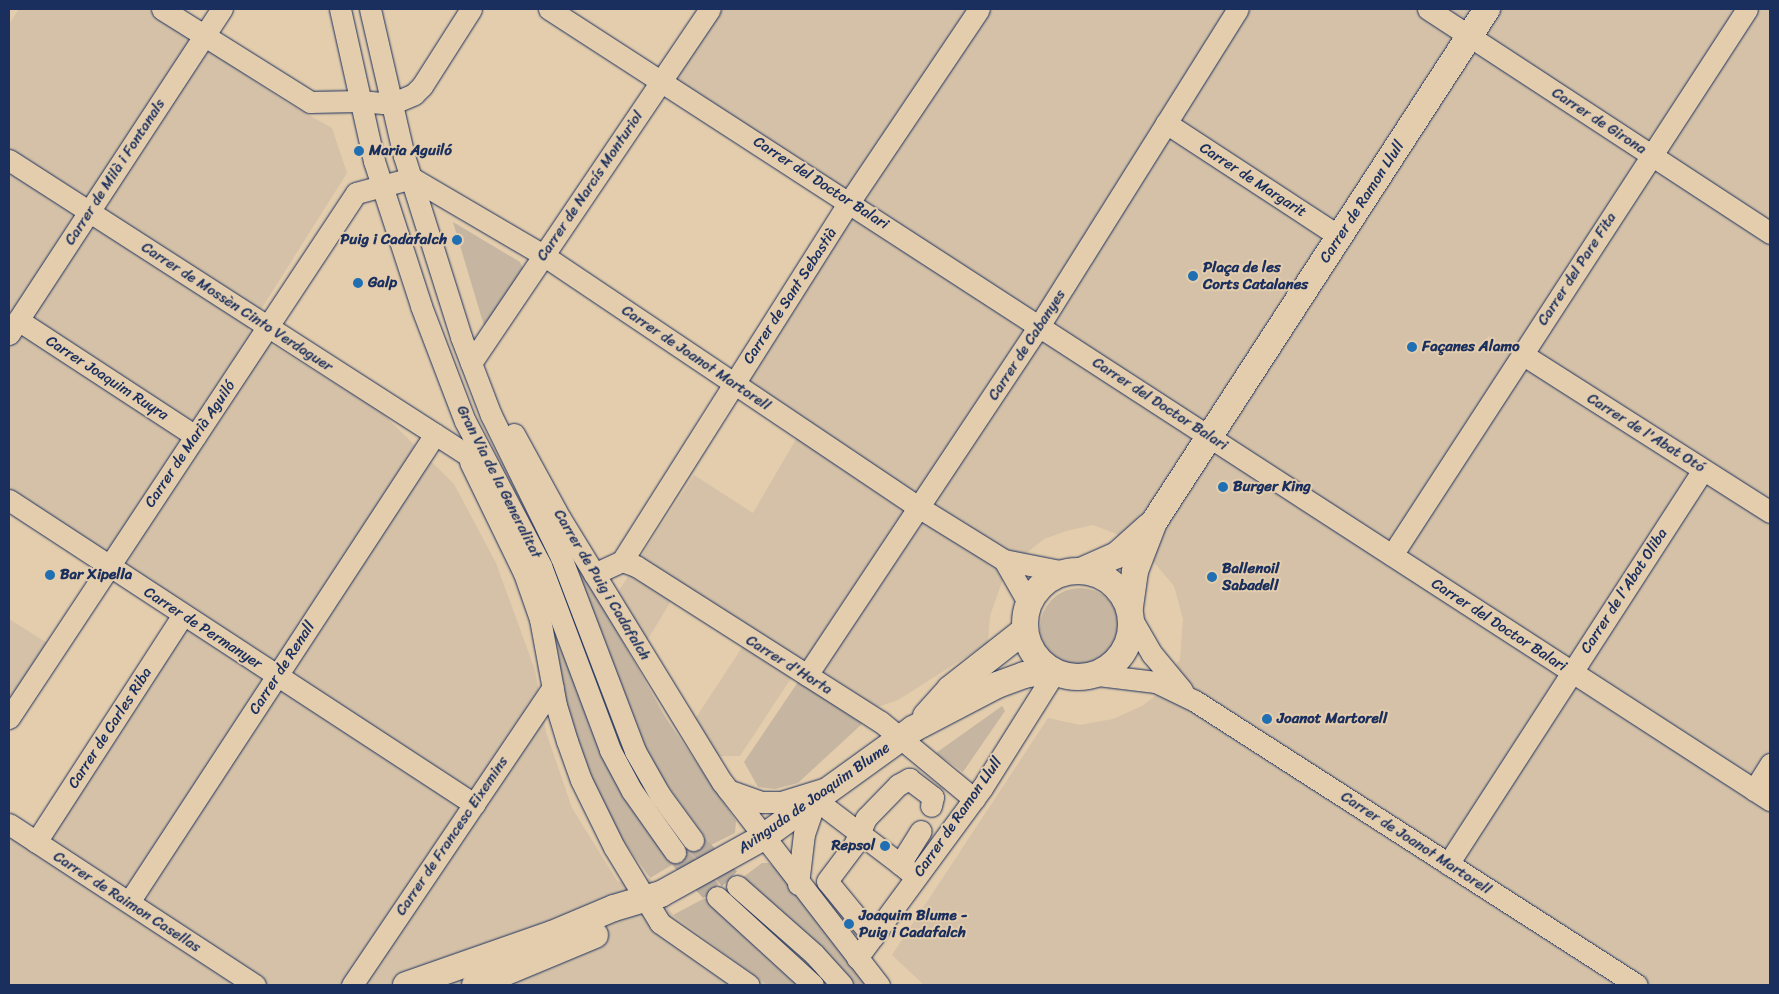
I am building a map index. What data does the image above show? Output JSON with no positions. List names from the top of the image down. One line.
{"streets":{"main road":["Carrer de Ramon Llull","Avinguda de Joaquim Blume"],"street":["Carrer de Girona","Carrer de Milà i Fontanals","Carrer de Margarit","Carrer del Doctor Balari","Carrer de Narcís Monturiol","Carrer del Pare Fita","Carrer de Sant Sebastià","Carrer de Mossèn Cinto Verdaguer","Carrer de Cabanyes","Carrer de Joanot Martorell","Carrer Joaquim Ruyra","Carrer de l'Abat Otó","Carrer de Marià Aguiló","Gran Via de la Generalitat","Carrer de Puig i Cadafalch","Carrer de l'Abat Oliba","Carrer de Permanyer","Carrer d'Horta","Carrer de Renall","Carrer de Carles Riba","Carrer de Francesc Eixemins","Carrer de Raimon Casellas"]},"crossings":[["Carrer de Girona","Carrer de Ramon Llull"],["Carrer de Girona","Carrer del Pare Fita"],["Carrer de Milà i Fontanals","Carrer de Mossèn Cinto Verdaguer"],["Carrer de Milà i Fontanals","Carrer Joaquim Ruyra"],["Carrer de Margarit","Carrer de Ramon Llull"],["Carrer de Margarit","Carrer de Cabanyes"],["Carrer del Doctor Balari","Carrer de Narcís Monturiol"],["Carrer del Doctor Balari","Carrer de Ramon Llull"],["Carrer del Doctor Balari","Carrer del Pare Fita"],["Carrer del Doctor Balari","Carrer de Sant Sebastià"],["Carrer del Doctor Balari","Carrer de Cabanyes"],["Carrer del Doctor Balari","Carrer de l'Abat Oliba"],["Carrer de Narcís Monturiol","Carrer de Joanot Martorell"],["Carrer de Narcís Monturiol","Gran Via de la Generalitat"],["Carrer de Narcís Monturiol","Carrer de Puig i Cadafalch"],["Carrer de Ramon Llull","Carrer de Joanot Martorell"],["Carrer de Ramon Llull","Carrer de Puig i Cadafalch"],["Carrer de Ramon Llull","Carrer d'Horta"],["Carrer del Pare Fita","Carrer de l'Abat Otó"],["Carrer de Sant Sebastià","Carrer de Joanot Martorell"],["Carrer de Sant Sebastià","Carrer d'Horta"],["Carrer de Mossèn Cinto Verdaguer","Carrer de Marià Aguiló"],["Carrer de Mossèn Cinto Verdaguer","Carrer de Renall"],["Carrer de Cabanyes","Carrer de Joanot Martorell"],["Carrer de Cabanyes","Carrer d'Horta"],["Carrer de Joanot Martorell","Gran Via de la Generalitat"],["Carrer de Joanot Martorell","Carrer de l'Abat Oliba"],["Carrer Joaquim Ruyra","Carrer de Marià Aguiló"],["Carrer de l'Abat Otó","Carrer de l'Abat Oliba"],["Carrer de Marià Aguiló","Gran Via de la Generalitat"],["Carrer de Marià Aguiló","Carrer de Permanyer"],["Gran Via de la Generalitat","Carrer de Puig i Cadafalch"],["Carrer de Puig i Cadafalch","Avinguda de Joaquim Blume"],["Carrer de Permanyer","Carrer de Renall"],["Carrer de Permanyer","Carrer de Carles Riba"],["Carrer de Permanyer","Carrer de Francesc Eixemins"],["Carrer d'Horta","Avinguda de Joaquim Blume"],["Carrer de Renall","Carrer de Raimon Casellas"],["Carrer de Carles Riba","Carrer de Raimon Casellas"]],"places":["Maria Aguiló","Puig i Cadafalch","Plaça de les Corts Catalanes","Galp","Façanes Alamo","Burger King","Bar Xipella","Ballenoil Sabadell","Joanot Martorell","Repsol","Joaquim Blume - Puig i Cadafalch"]}
